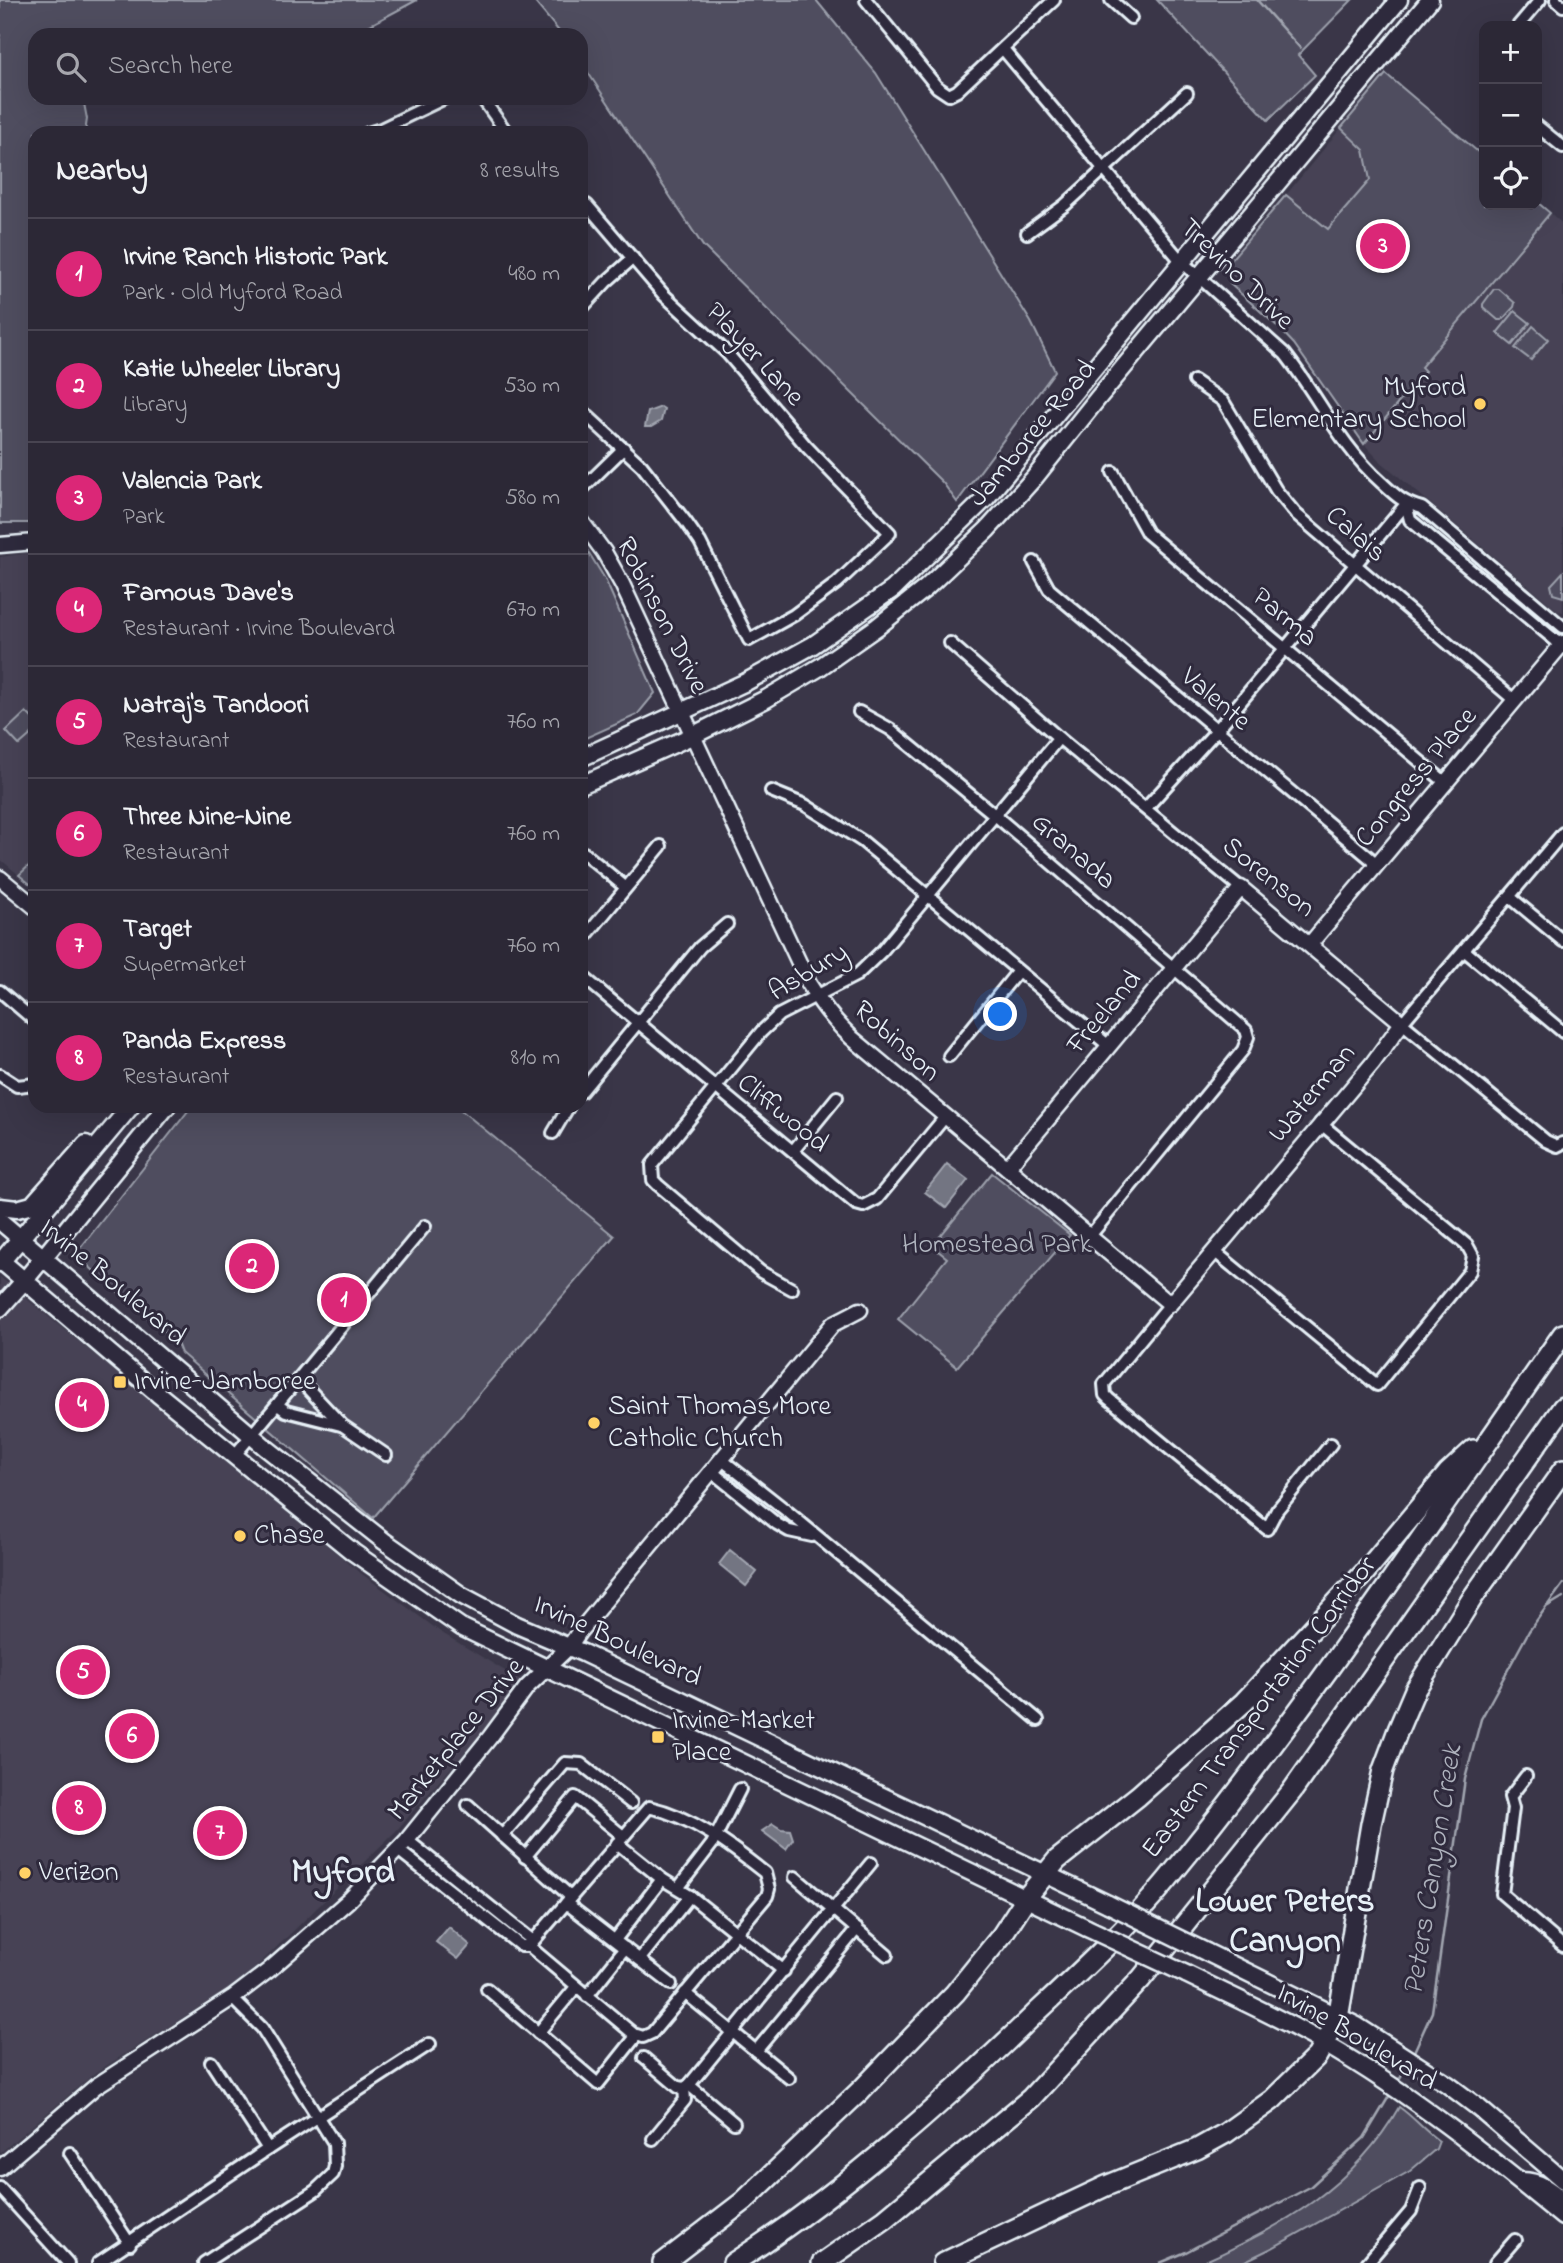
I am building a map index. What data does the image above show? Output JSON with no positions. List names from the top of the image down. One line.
{"streets":{"highway":["Eastern Transportation Corridor"],"main road":["Jamboree Road","Irvine Boulevard"],"street":["Trevino Drive","Player Lane","Calais","Robinson Drive","Parma","Valente","Congress Place","Granada","Sorenson","Asbury","Freeland","Robinson","Waterman","Cliffwood","Marketplace Drive"]},"crossings":[["Trevino Drive","Jamboree Road"],["Trevino Drive","Congress Place"],["Jamboree Road","Robinson Drive"],["Jamboree Road","Robinson"],["Calais","Congress Place"],["Robinson Drive","Robinson"],["Parma","Congress Place"],["Valente","Congress Place"],["Congress Place","Sorenson"],["Granada","Asbury"],["Granada","Freeland"],["Granada","Robinson"],["Sorenson","Asbury"],["Sorenson","Freeland"],["Sorenson","Waterman"],["Asbury","Robinson"],["Asbury","Cliffwood"],["Freeland","Robinson"],["Robinson","Waterman"],["Robinson","Cliffwood"],["Irvine Boulevard","Marketplace Drive"]],"districts":["Myford","Lower Peters Canyon"],"water":["Peters Canyon Creek"],"parks":["Homestead Park"],"places":{"other":["Myford Elementary School","Saint Thomas More Catholic Church","Chase","Verizon"],"transit":["Irvine-Jamboree","Irvine-Market Place"]},"page":{"map_buttons":["+","−"],"search":"Search here","heading":["Nearby","8 results"],"list":[{"mark":"1","name":"Irvine Ranch Historic Park","note":"Park · Old Myford Road","value":"480 m"},{"mark":"2","name":"Katie Wheeler Library","note":"Library","value":"530 m"},{"mark":"3","name":"Valencia Park","note":"Park","value":"580 m"},{"mark":"4","name":"Famous Dave's","note":"Restaurant · Irvine Boulevard","value":"670 m"},{"mark":"5","name":"Natraj's Tandoori","note":"Restaurant","value":"760 m"},{"mark":"6","name":"Three Nine-Nine","note":"Restaurant","value":"760 m"},{"mark":"7","name":"Target","note":"Supermarket","value":"760 m"},{"mark":"8","name":"Panda Express","note":"Restaurant","value":"810 m"}],"pins":["3","2","1","4","5","6","8","7"]}}
